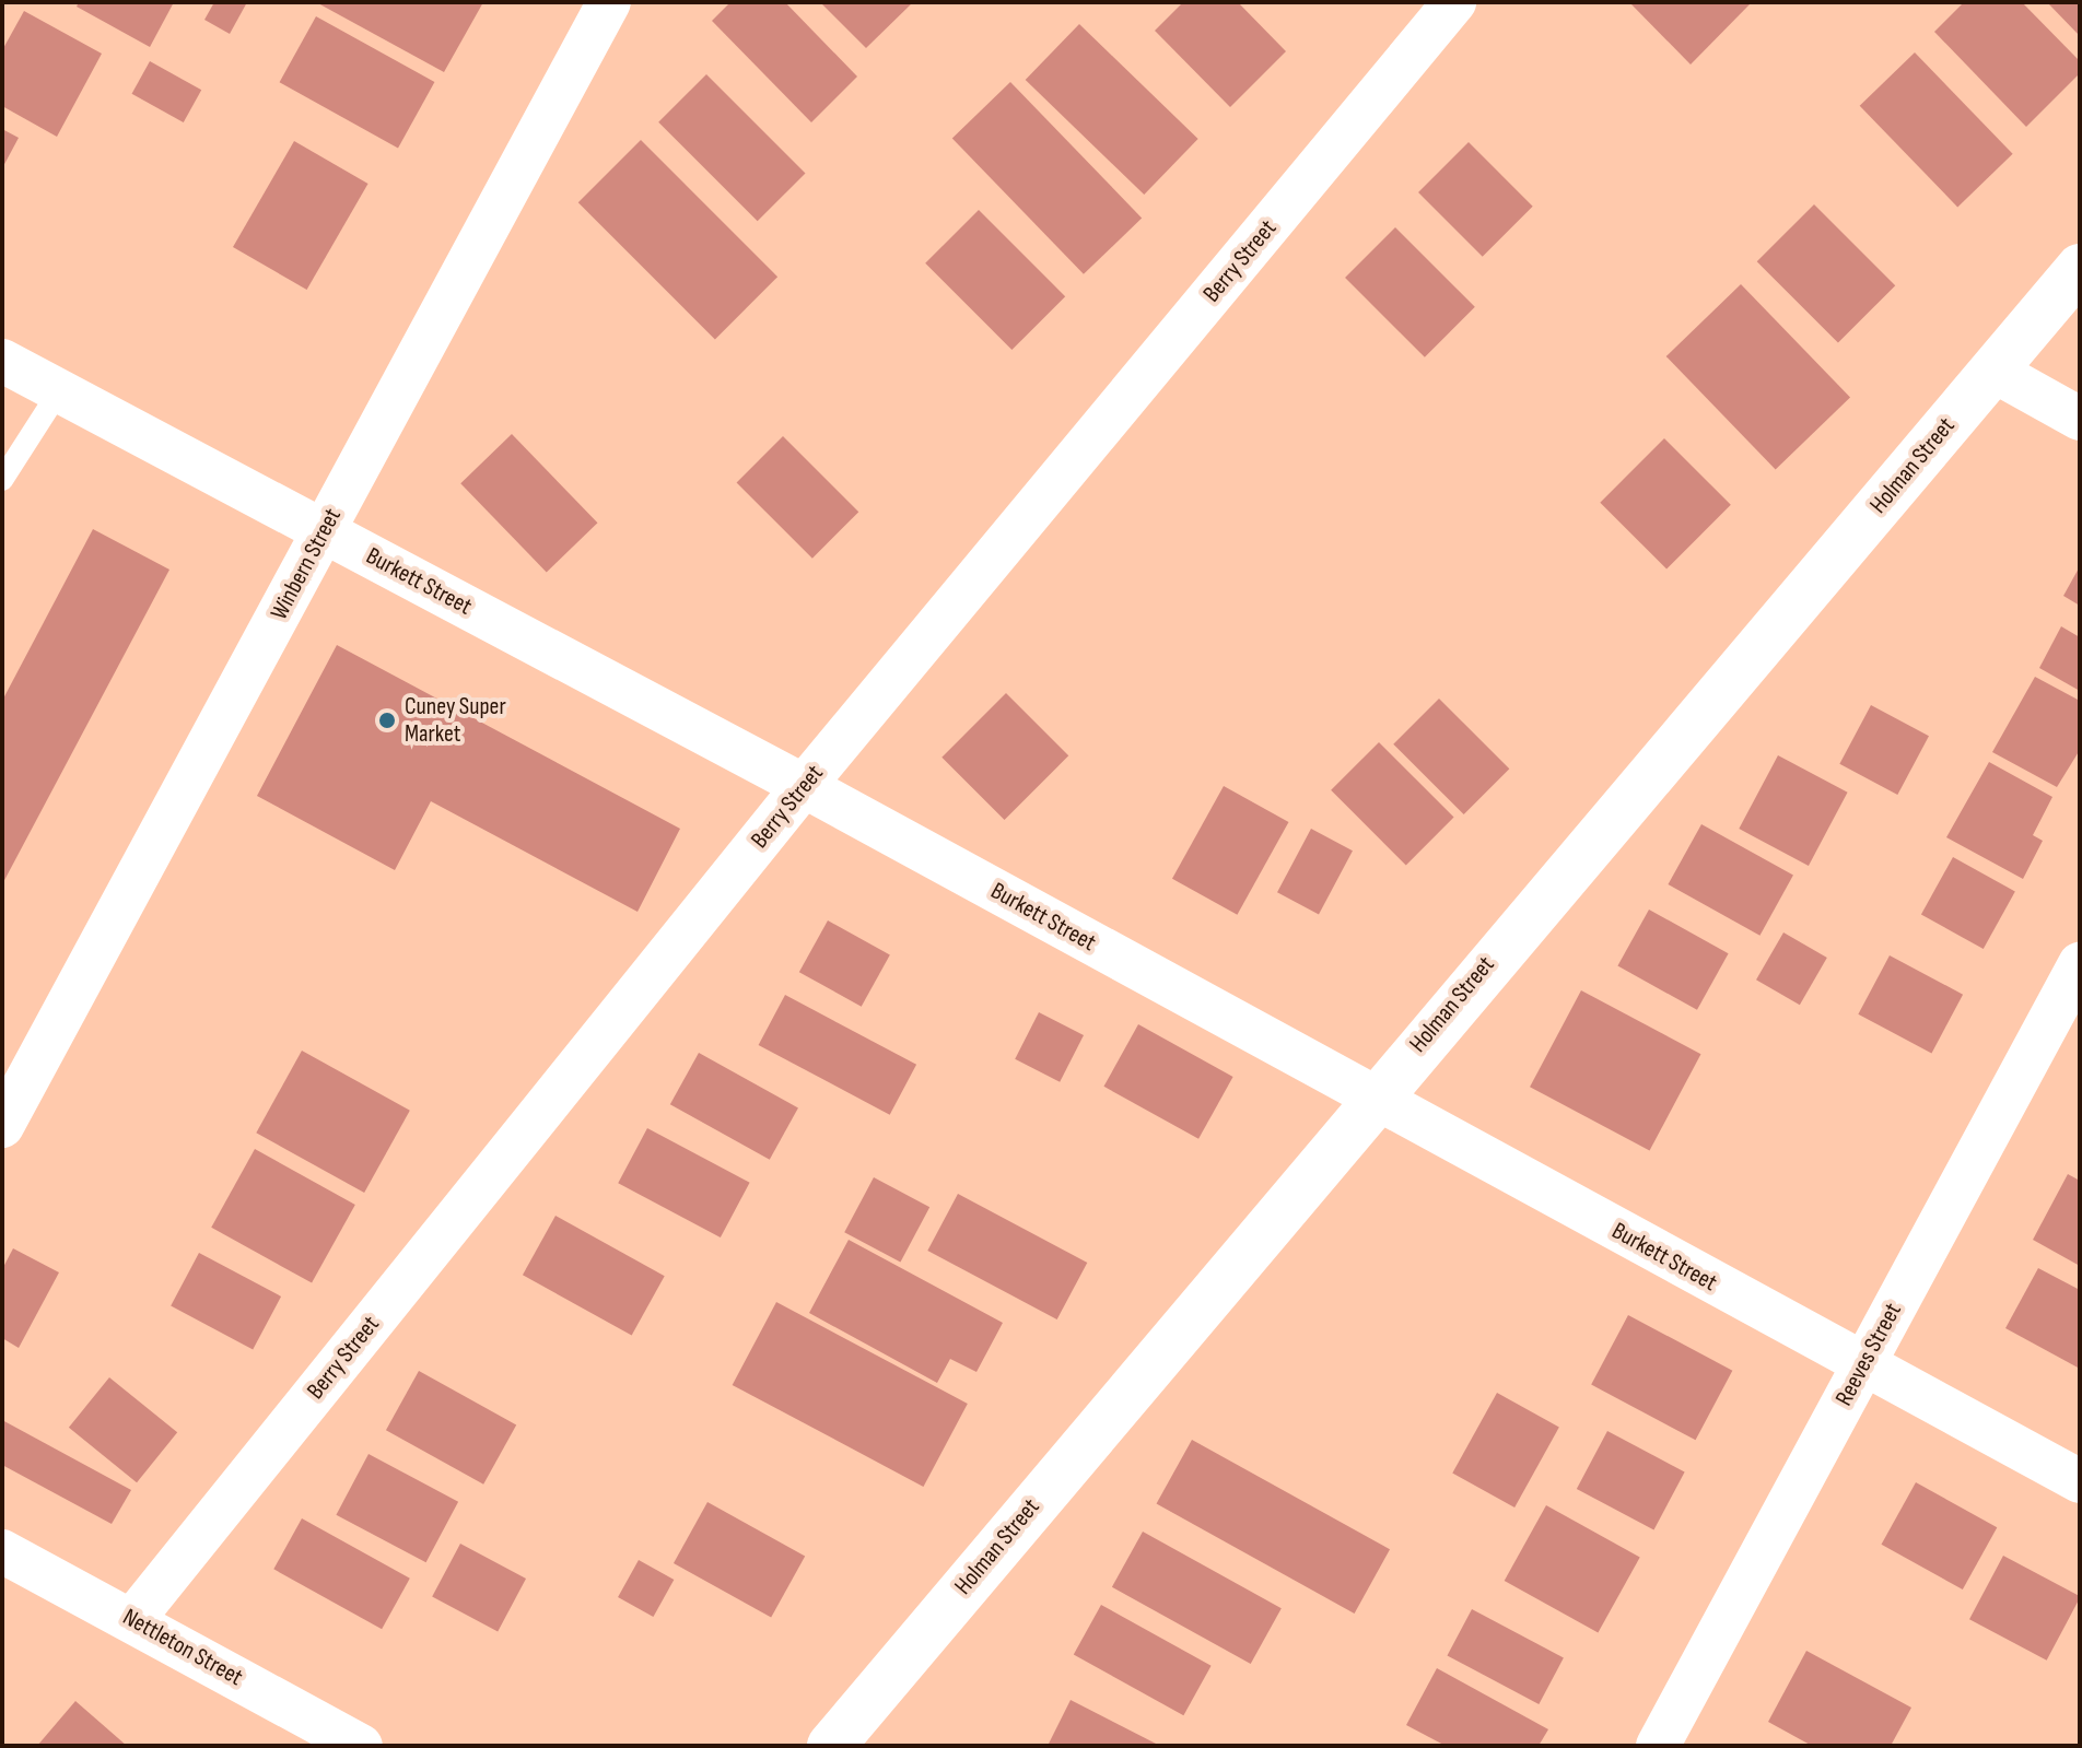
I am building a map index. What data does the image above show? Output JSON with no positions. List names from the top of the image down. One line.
{"streets":{"street":["Berry Street","Holman Street","Winbern Street","Burkett Street","Reeves Street","Nettleton Street"]},"crossings":[["Berry Street","Burkett Street"],["Berry Street","Nettleton Street"],["Holman Street","Burkett Street"],["Winbern Street","Burkett Street"],["Burkett Street","Reeves Street"]],"places":["Cuney Super Market"]}
